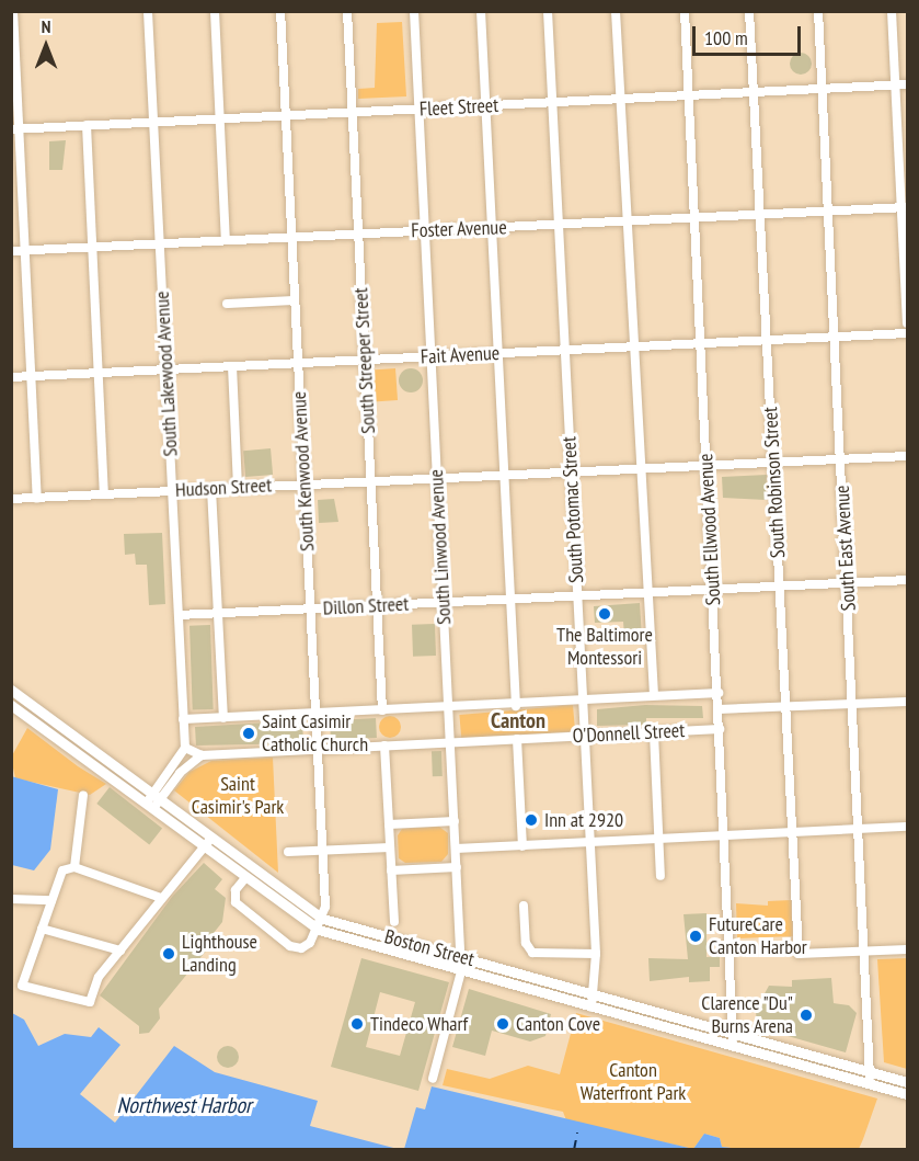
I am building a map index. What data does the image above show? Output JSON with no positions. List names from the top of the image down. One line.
{"streets":{"main road":["Boston Street"],"street":["Fleet Street","Foster Avenue","Fait Avenue","South Streeper Street","South Lakewood Avenue","South Kenwood Avenue","South Robinson Street","Hudson Street","South Potomac Street","South Ellwood Avenue","South Linwood Avenue","South East Avenue","Dillon Street","O'Donnell Street"]},"crossings":[["Fleet Street","South Streeper Street"],["Fleet Street","South Lakewood Avenue"],["Fleet Street","South Kenwood Avenue"],["Fleet Street","South Robinson Street"],["Fleet Street","South Potomac Street"],["Fleet Street","South Ellwood Avenue"],["Fleet Street","South Linwood Avenue"],["Fleet Street","South East Avenue"],["Foster Avenue","South Streeper Street"],["Foster Avenue","South Lakewood Avenue"],["Foster Avenue","South Kenwood Avenue"],["Foster Avenue","South Robinson Street"],["Foster Avenue","South Potomac Street"],["Foster Avenue","South Ellwood Avenue"],["Foster Avenue","South Linwood Avenue"],["Foster Avenue","South East Avenue"],["Fait Avenue","South Streeper Street"],["Fait Avenue","South Lakewood Avenue"],["Fait Avenue","South Kenwood Avenue"],["Fait Avenue","South Robinson Street"],["Fait Avenue","South Potomac Street"],["Fait Avenue","South Ellwood Avenue"],["Fait Avenue","South Linwood Avenue"],["Fait Avenue","South East Avenue"],["South Streeper Street","Hudson Street"],["South Streeper Street","Dillon Street"],["South Streeper Street","O'Donnell Street"],["South Lakewood Avenue","Hudson Street"],["South Lakewood Avenue","Dillon Street"],["South Lakewood Avenue","O'Donnell Street"],["South Kenwood Avenue","Hudson Street"],["South Kenwood Avenue","Dillon Street"],["South Kenwood Avenue","O'Donnell Street"],["South Kenwood Avenue","Boston Street"],["South Robinson Street","Hudson Street"],["South Robinson Street","South East Avenue"],["South Robinson Street","Dillon Street"],["Hudson Street","South Potomac Street"],["Hudson Street","South Ellwood Avenue"],["Hudson Street","South Linwood Avenue"],["Hudson Street","South East Avenue"],["South Potomac Street","Dillon Street"],["South Potomac Street","O'Donnell Street"],["South Potomac Street","Boston Street"],["South Ellwood Avenue","Dillon Street"],["South Ellwood Avenue","O'Donnell Street"],["South Ellwood Avenue","Boston Street"],["South Linwood Avenue","Dillon Street"],["South Linwood Avenue","O'Donnell Street"],["South Linwood Avenue","Boston Street"],["South East Avenue","Dillon Street"],["South East Avenue","Boston Street"]],"districts":["Canton"],"water":["Northwest Harbor"],"parks":["Saint Casimir's Park","Canton Waterfront Park"],"places":["The Baltimore Montessori","Saint Casimir Catholic Church","Inn at 2920","FutureCare Canton Harbor","Lighthouse Landing","Clarence \"Du\" Burns Arena","Tindeco Wharf","Canton Cove"],"scale_bar":"100 m","north":"top"}
